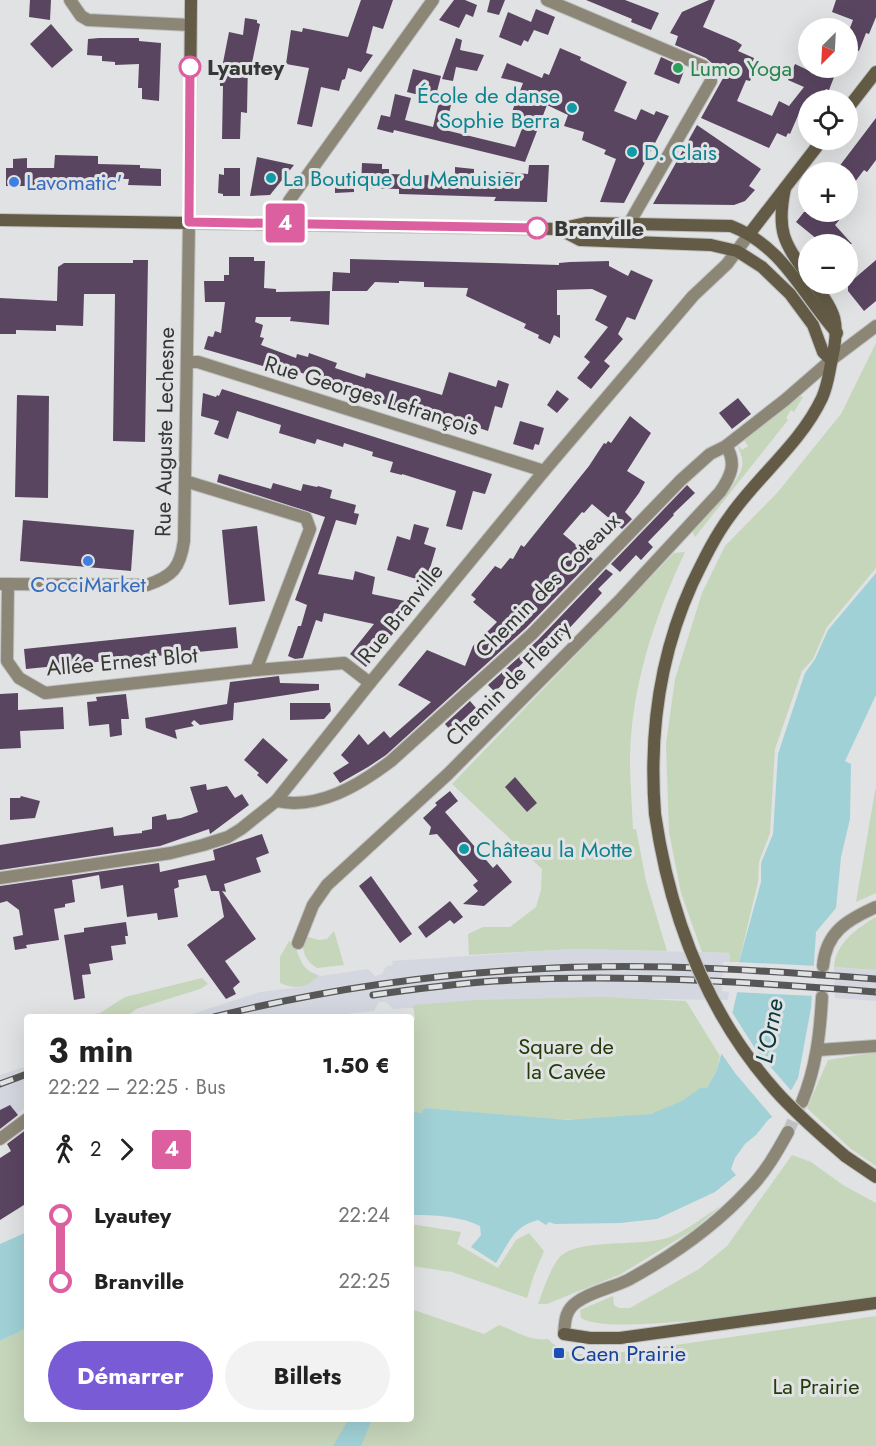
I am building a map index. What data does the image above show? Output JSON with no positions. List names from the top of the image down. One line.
{"streets":{"street":["Rue Georges Lefrançois","Rue Auguste Lechesne","Chemin des Coteaux","Rue Branville","Allée Ernest Blot","Chemin de Fleury"]},"crossings":[["Rue Georges Lefrançois","Rue Auguste Lechesne"],["Rue Georges Lefrançois","Rue Branville"],["Rue Auguste Lechesne","Allée Ernest Blot"],["Chemin des Coteaux","Rue Branville"],["Chemin des Coteaux","Chemin de Fleury"],["Rue Branville","Allée Ernest Blot"]],"water":["L'Orne"],"parks":["Square de la Cavée","La Prairie"],"places":{"other":["Lyautey","Lumo Yoga","École de danse Sophie Berra","D. Clais","La Boutique du Menuisier","Lavomatic'","Branville","CocciMarket","Château la Motte"],"transit":["Caen Prairie"]},"lines":["bus line 4"],"north":"bottom left","page":{"on_map":"4","map_buttons":["+","−"],"heading":["3 min","22:22 – 22:25 · Bus","1.50 €"],"legs":["2","4"],"list":[{"name":"Lyautey","value":"22:24"},{"name":"Branville","value":"22:25"}],"buttons":["Démarrer","Billets"]}}
